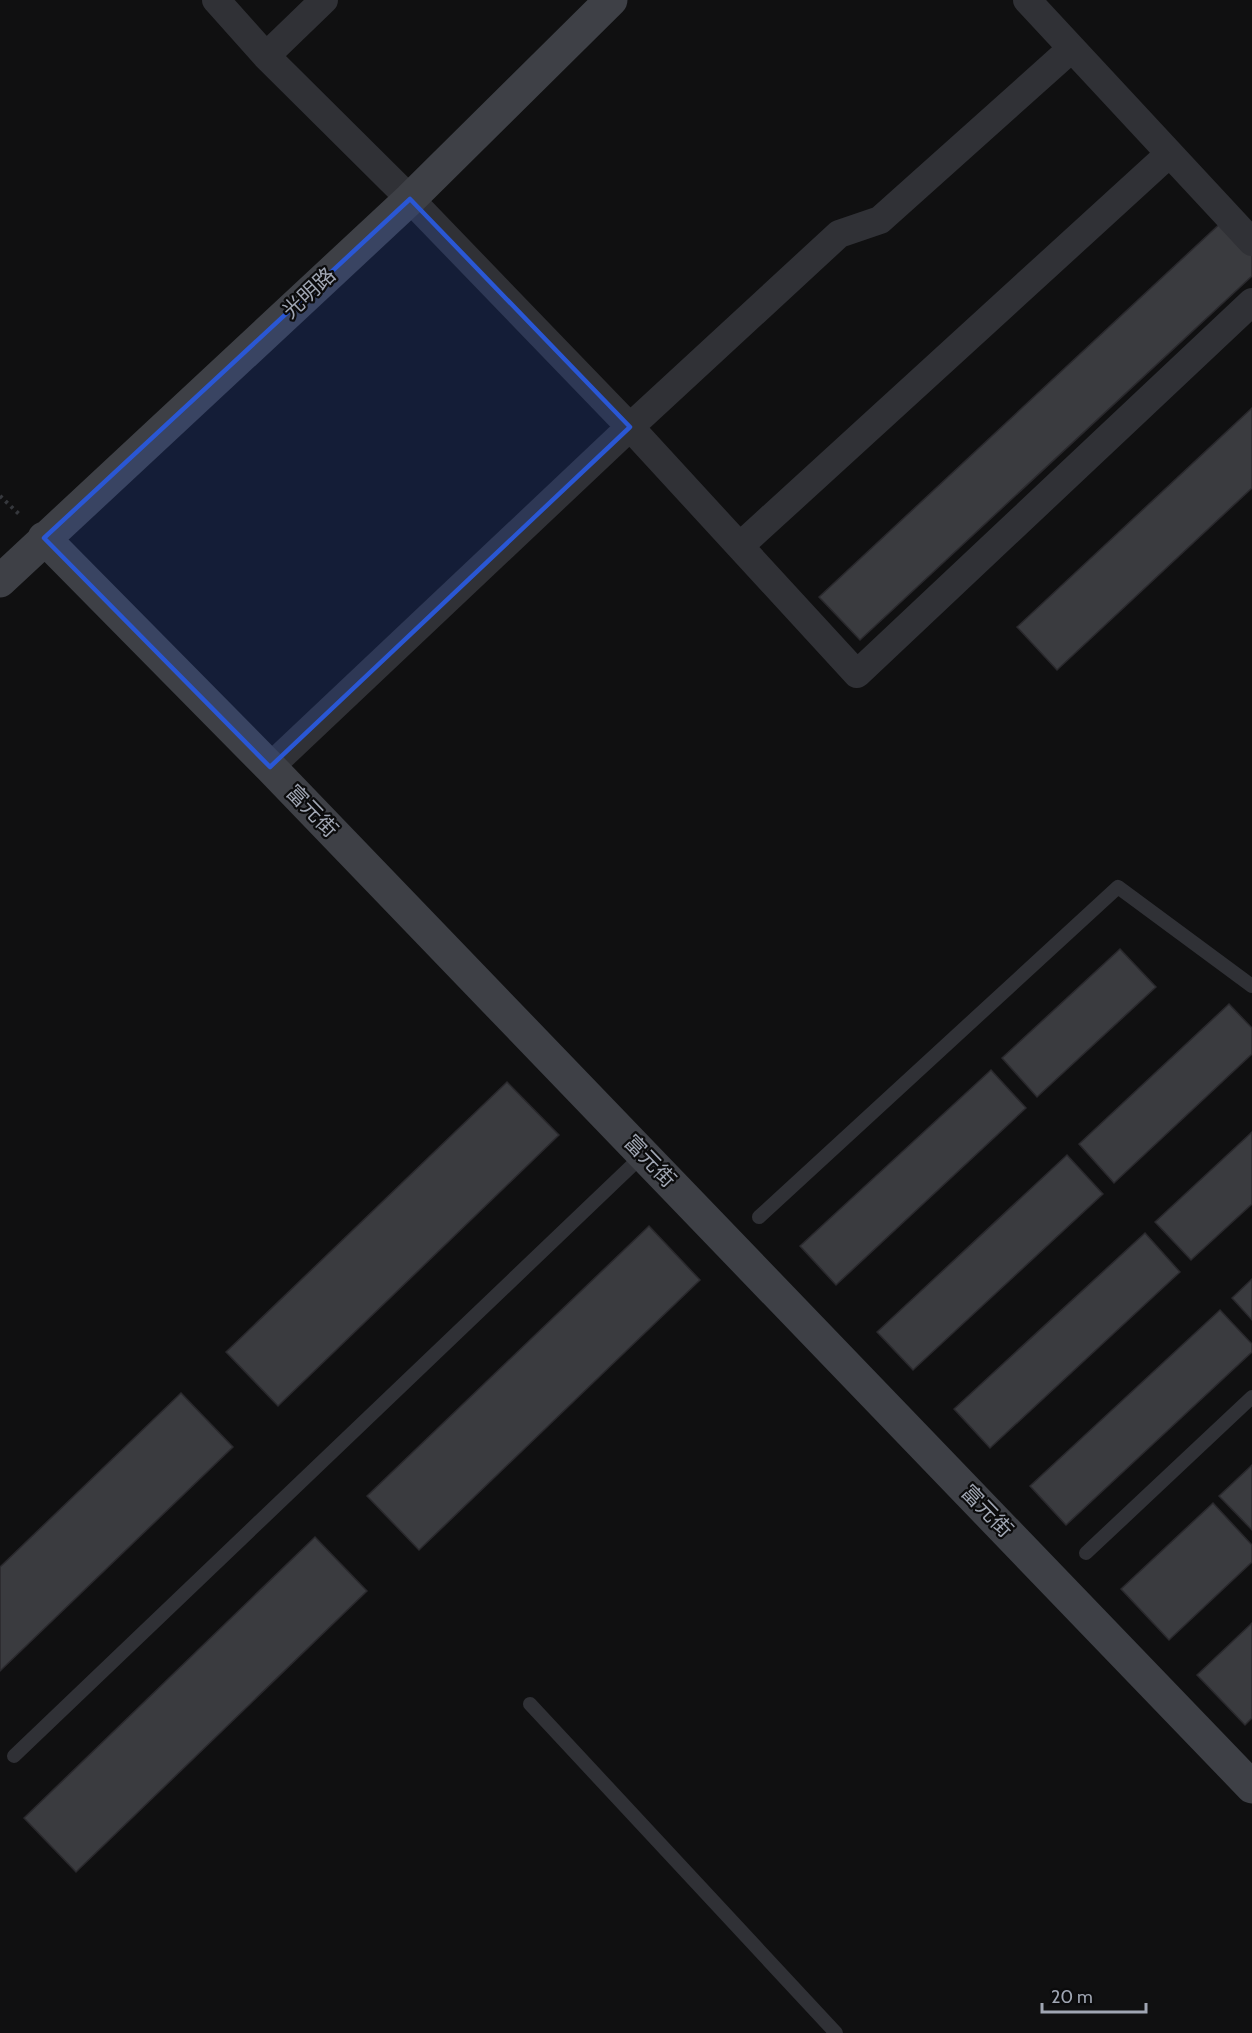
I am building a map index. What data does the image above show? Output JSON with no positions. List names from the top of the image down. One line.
{"streets":{"street":["光明路","富元街"]},"crossings":[["光明路","富元街"]],"scale_bar":"20 m"}
